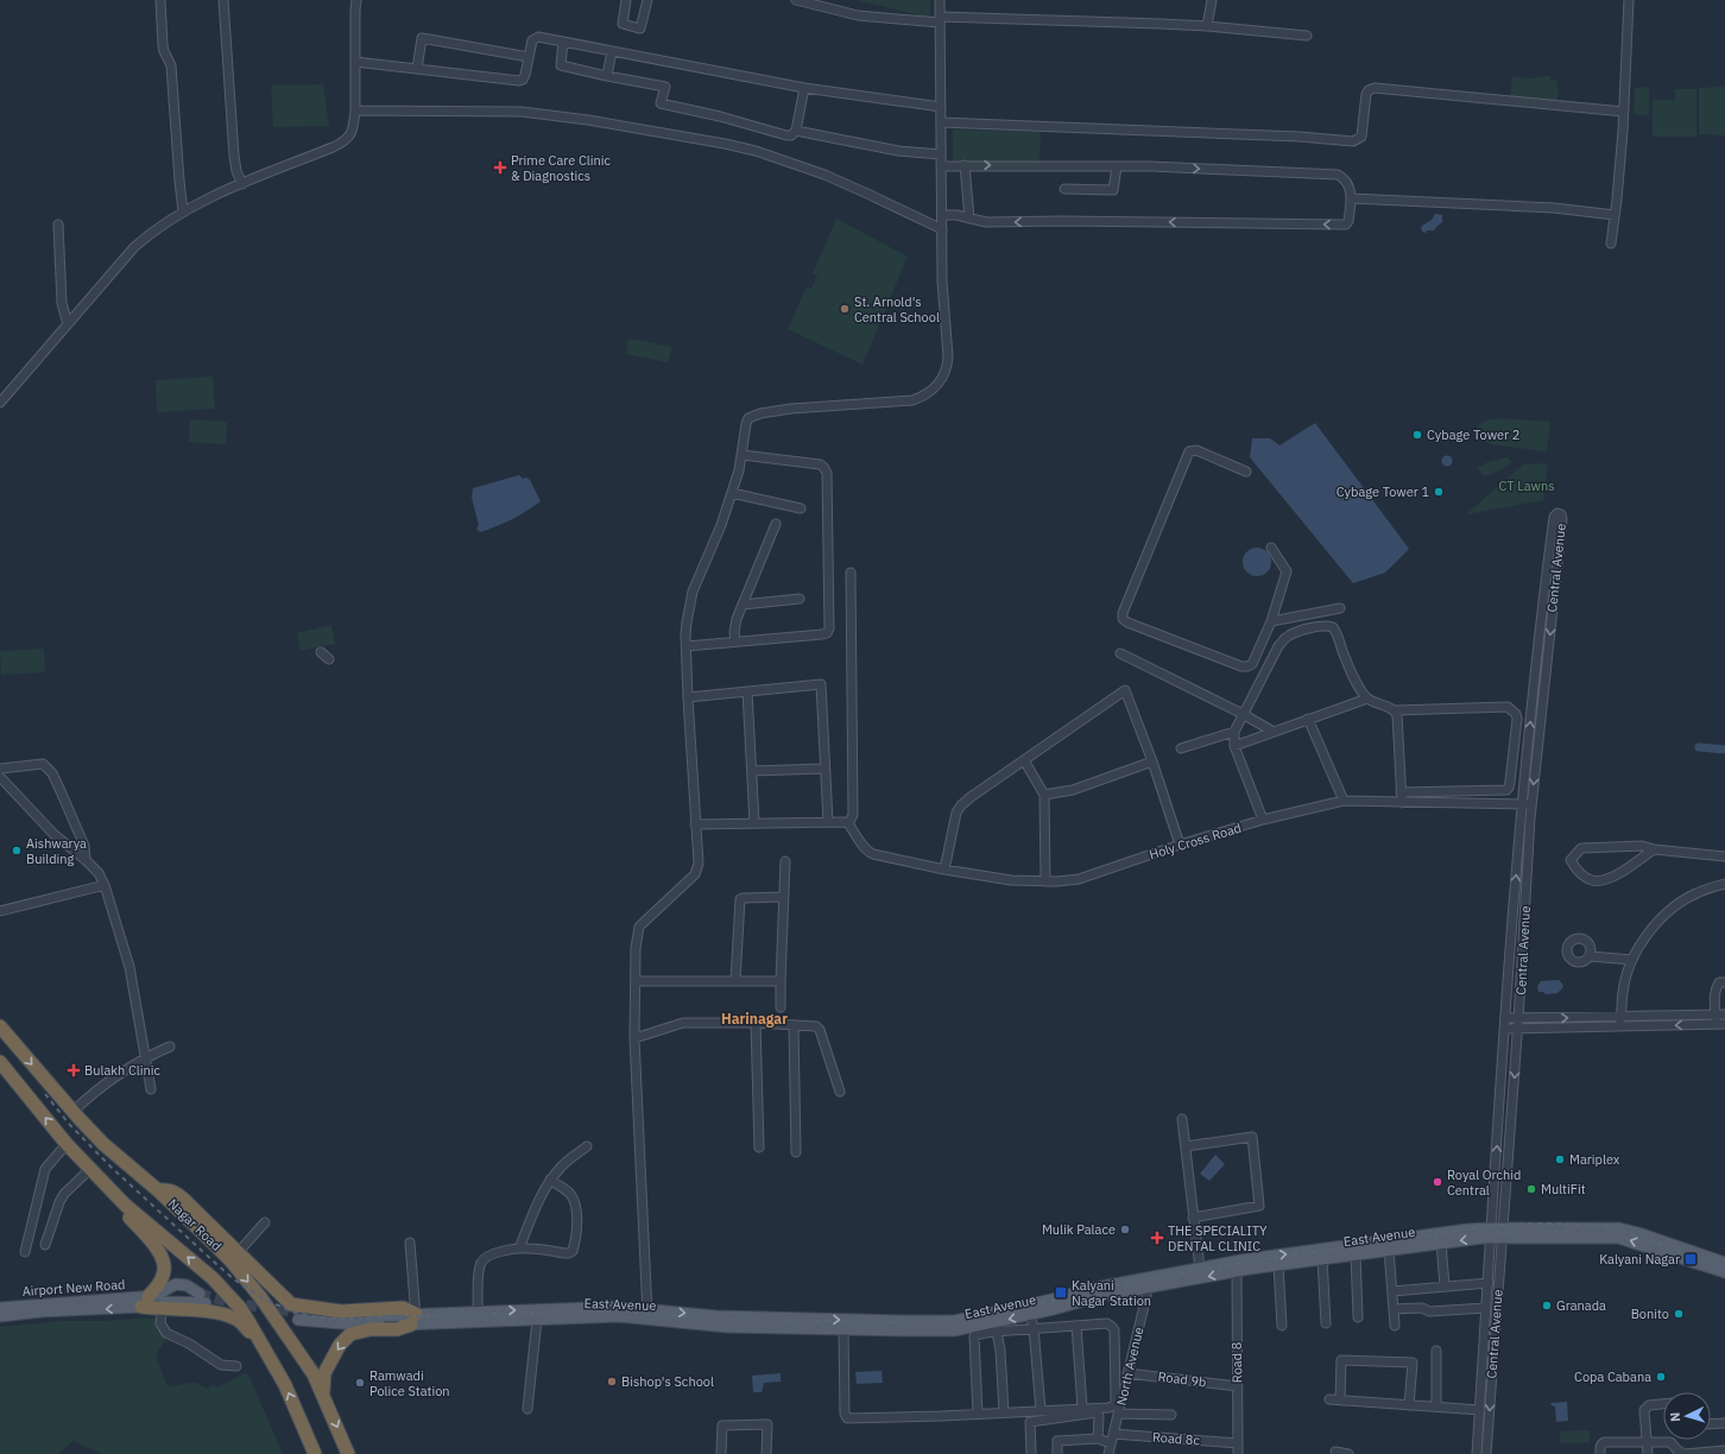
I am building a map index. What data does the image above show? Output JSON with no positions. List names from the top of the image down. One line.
{"streets":{"highway":["Nagar Road"],"main road":["East Avenue","Airport New Road"],"street":["Central Avenue","Holy Cross Road","Road 8","North Avenue","Road 9b","Road 8c"]},"crossings":[["Central Avenue","Holy Cross Road"],["Central Avenue","East Avenue"],["East Avenue","Road 8"],["East Avenue","North Avenue"],["Road 8","Road 9b"],["Road 8","Road 8c"],["North Avenue","Road 9b"],["North Avenue","Road 8c"]],"districts":["Harinagar"],"parks":["CT Lawns"],"places":{"health":["Prime Care Clinic & Diagnostics","Bulakh Clinic","THE SPECIALITY DENTAL CLINIC"],"other":["St. Arnold's Central School","Cybage Tower 2","Cybage Tower 1","Aishwarya Building","Mariplex","Royal Orchid Central","MultiFit","Mulik Palace","Granada","Bonito","Copa Cabana","Bishop's School","Ramwadi Police Station"],"transit":["Kalyani Nagar","Kalyani Nagar Station"]},"north":"left"}
